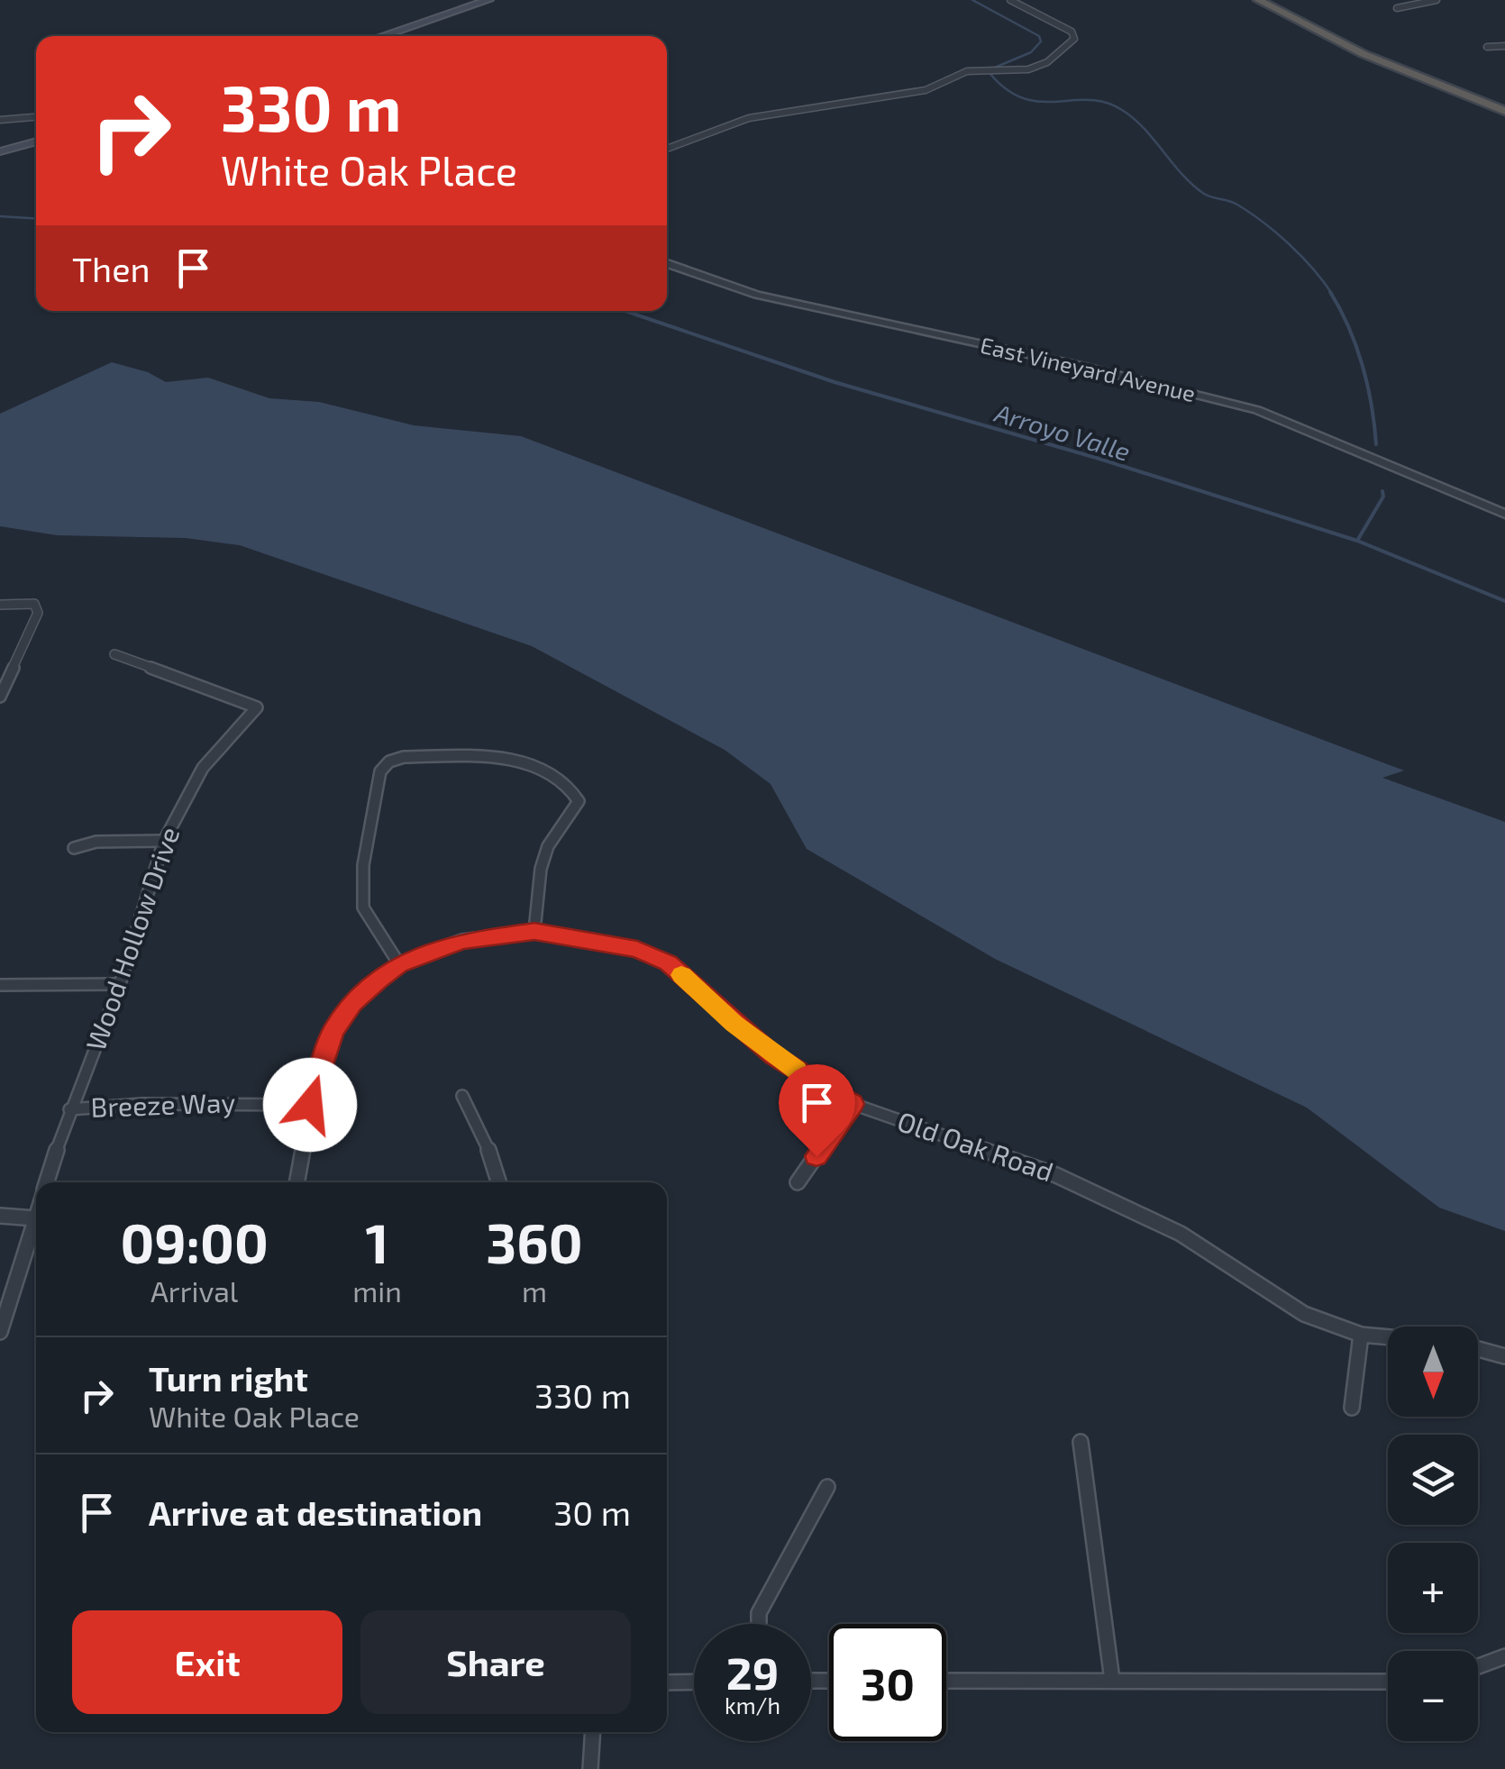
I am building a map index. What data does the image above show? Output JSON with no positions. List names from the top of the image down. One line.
{"streets":{"street":["East Vineyard Avenue","Wood Hollow Drive","Breeze Way","Old Oak Road"]},"crossings":[["Wood Hollow Drive","Breeze Way"],["Breeze Way","Old Oak Road"]],"water":["Arroyo Valle"],"north":"bottom","page":{"turn":["330 m","White Oak Place"],"then":"Then","eta":["09:00","Arrival","1","min","360","m"],"map_buttons":["+","−"],"list":[{"name":"Turn right","note":"White Oak Place","value":"330 m"},{"name":"Arrive at destination","value":"30 m"}],"buttons":["Exit","Share"],"speed":"29 km/h","limit":"30"}}
